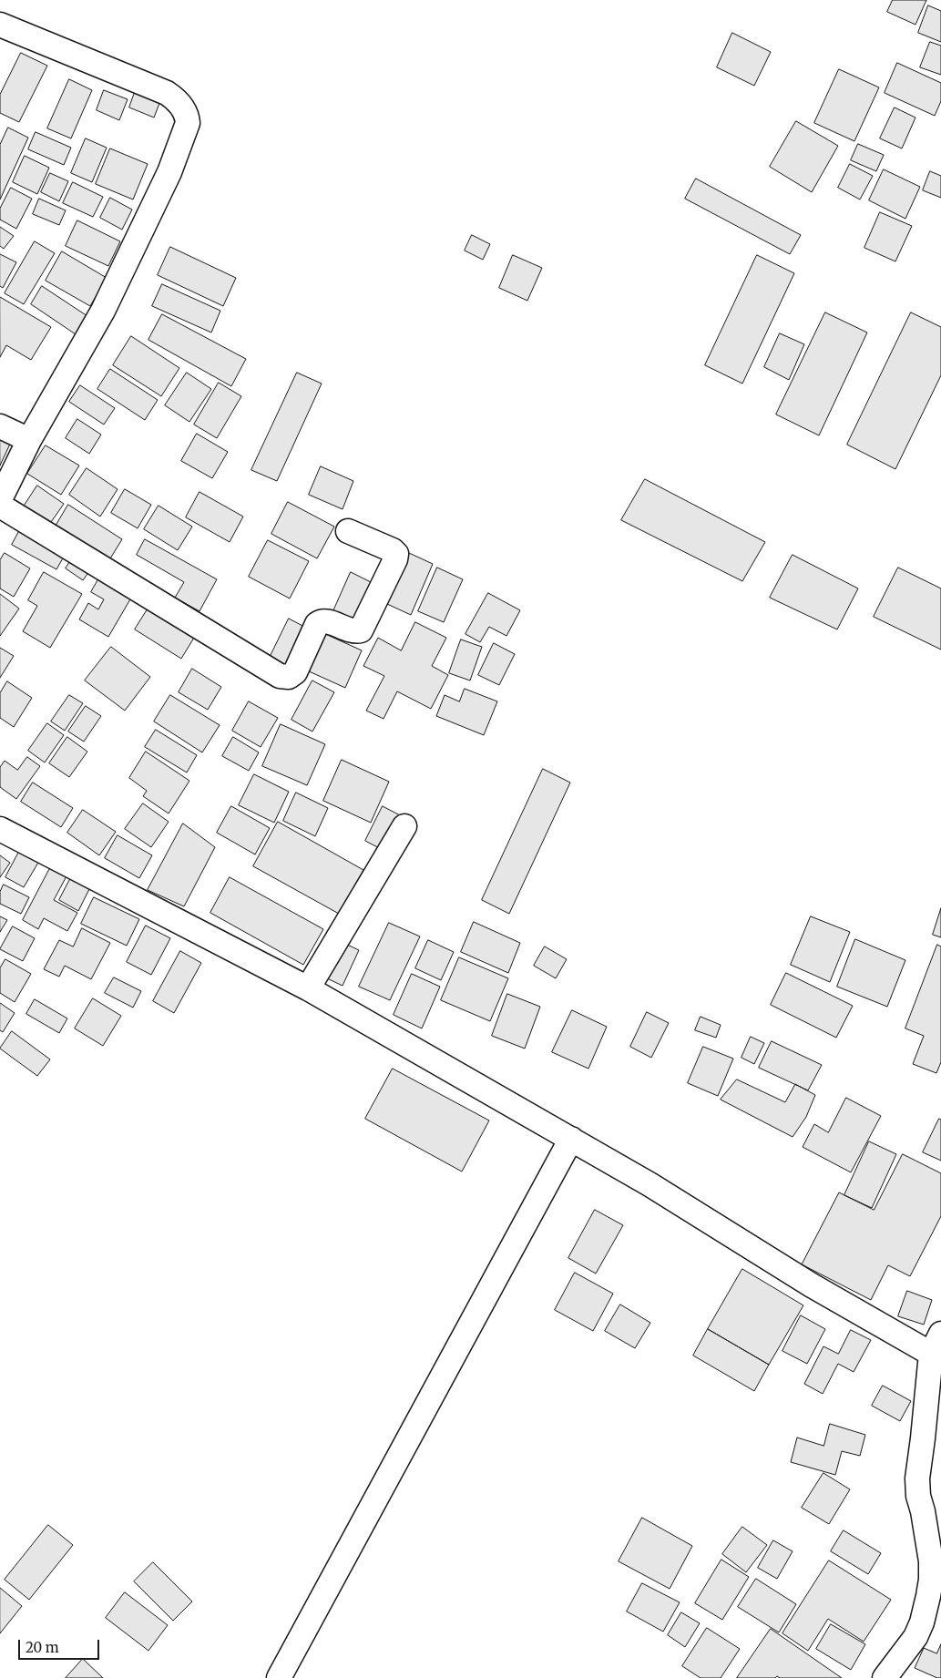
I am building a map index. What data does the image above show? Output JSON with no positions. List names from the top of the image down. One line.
{"scale_bar":"20 m"}
